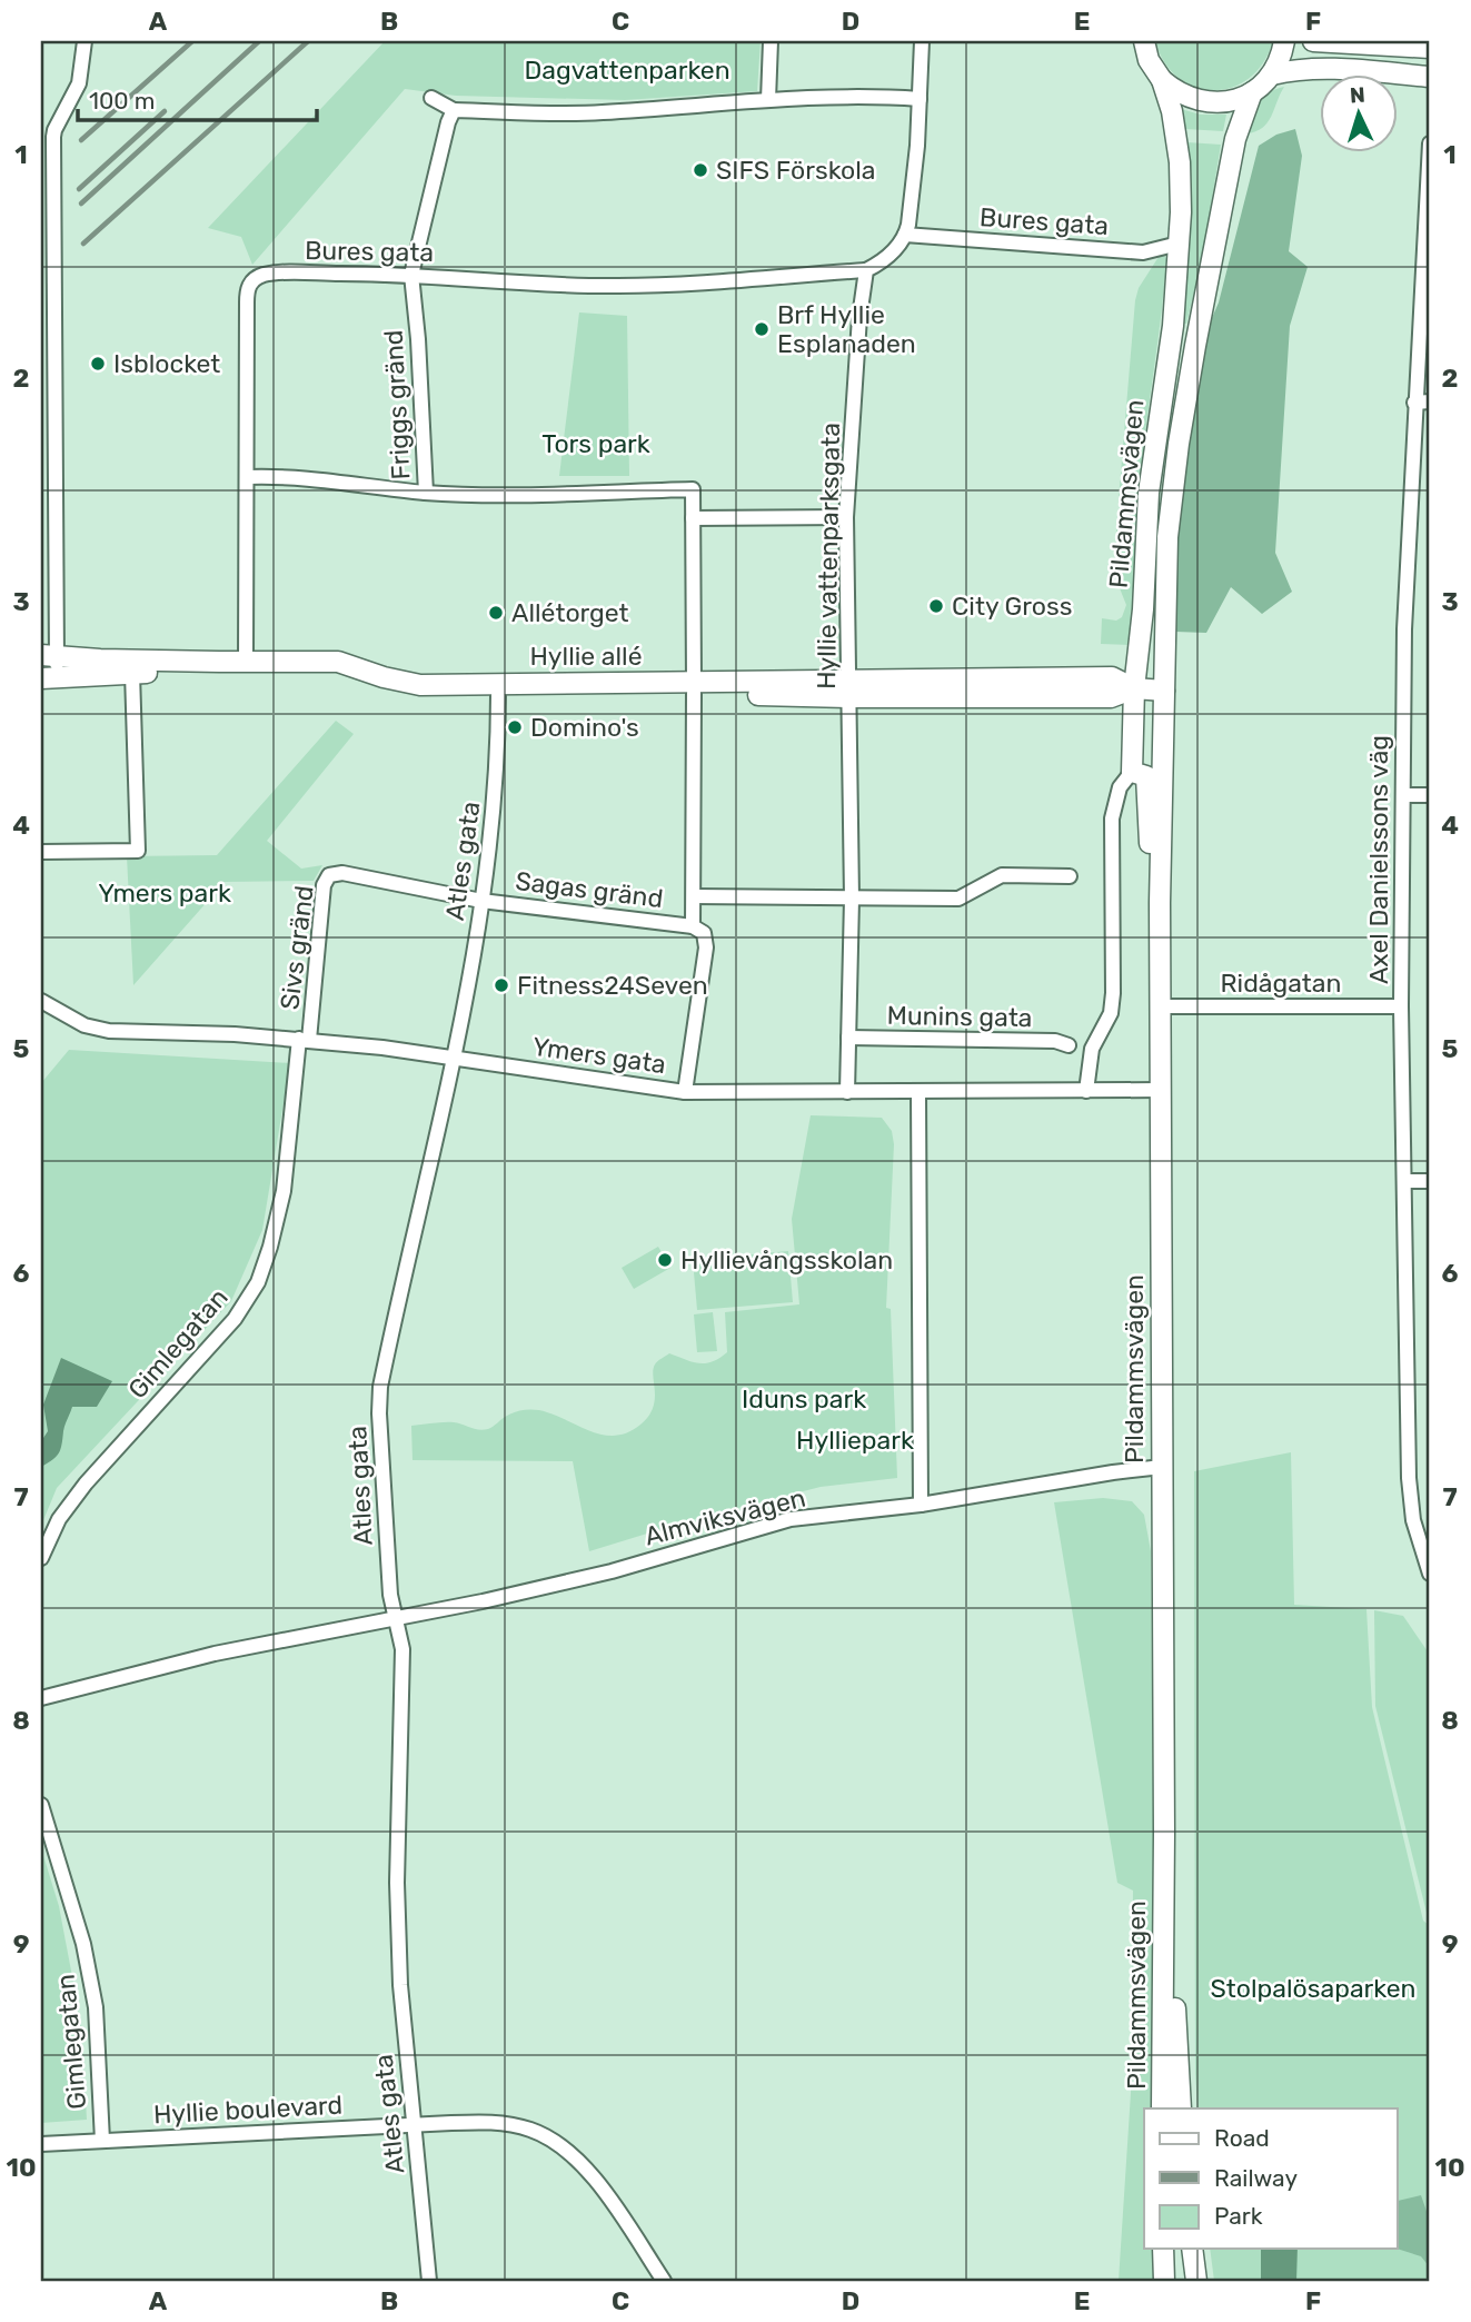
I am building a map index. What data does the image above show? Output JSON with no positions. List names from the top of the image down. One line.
{"streets":{"main road":["Pildammsvägen","Hyllie allé"],"street":["Bures gata","Friggs gränd","Hyllie vattenparksgata","Axel Danielssons väg","Atles gata","Sagas gränd","Sivs gränd","Ridågatan","Munins gata","Ymers gata","Gimlegatan","Almviksvägen","Hyllie boulevard"]},"crossings":[["Bures gata","Friggs gränd"],["Bures gata","Pildammsvägen"],["Bures gata","Hyllie vattenparksgata"],["Bures gata","Hyllie allé"],["Friggs gränd","Sagas gränd"],["Pildammsvägen","Hyllie allé"],["Pildammsvägen","Ridågatan"],["Pildammsvägen","Ymers gata"],["Pildammsvägen","Almviksvägen"],["Hyllie vattenparksgata","Hyllie allé"],["Hyllie vattenparksgata","Sagas gränd"],["Hyllie vattenparksgata","Munins gata"],["Hyllie vattenparksgata","Ymers gata"],["Hyllie allé","Atles gata"],["Hyllie allé","Sagas gränd"],["Axel Danielssons väg","Ridågatan"],["Atles gata","Sagas gränd"],["Atles gata","Sivs gränd"],["Atles gata","Ymers gata"],["Atles gata","Almviksvägen"],["Atles gata","Hyllie boulevard"],["Sagas gränd","Sivs gränd"],["Sagas gränd","Ymers gata"],["Sivs gränd","Ymers gata"],["Sivs gränd","Gimlegatan"],["Ymers gata","Gimlegatan"],["Gimlegatan","Hyllie boulevard"]],"parks":["Dagvattenparken","Tors park","Ymers park","Iduns park","Hylliepark","Stolpalösaparken"],"places":["SIFS Förskola","Brf Hyllie Esplanaden","Isblocket","City Gross","Allétorget","Domino's","Fitness24Seven","Hyllievångsskolan"],"legend":["Road","Railway","Park"],"scale_bar":"100 m","north":"top","grid":{"columns":["A","B","C","D","E","F"],"rows":["1","2","3","4","5","6","7","8","9","10"]}}
